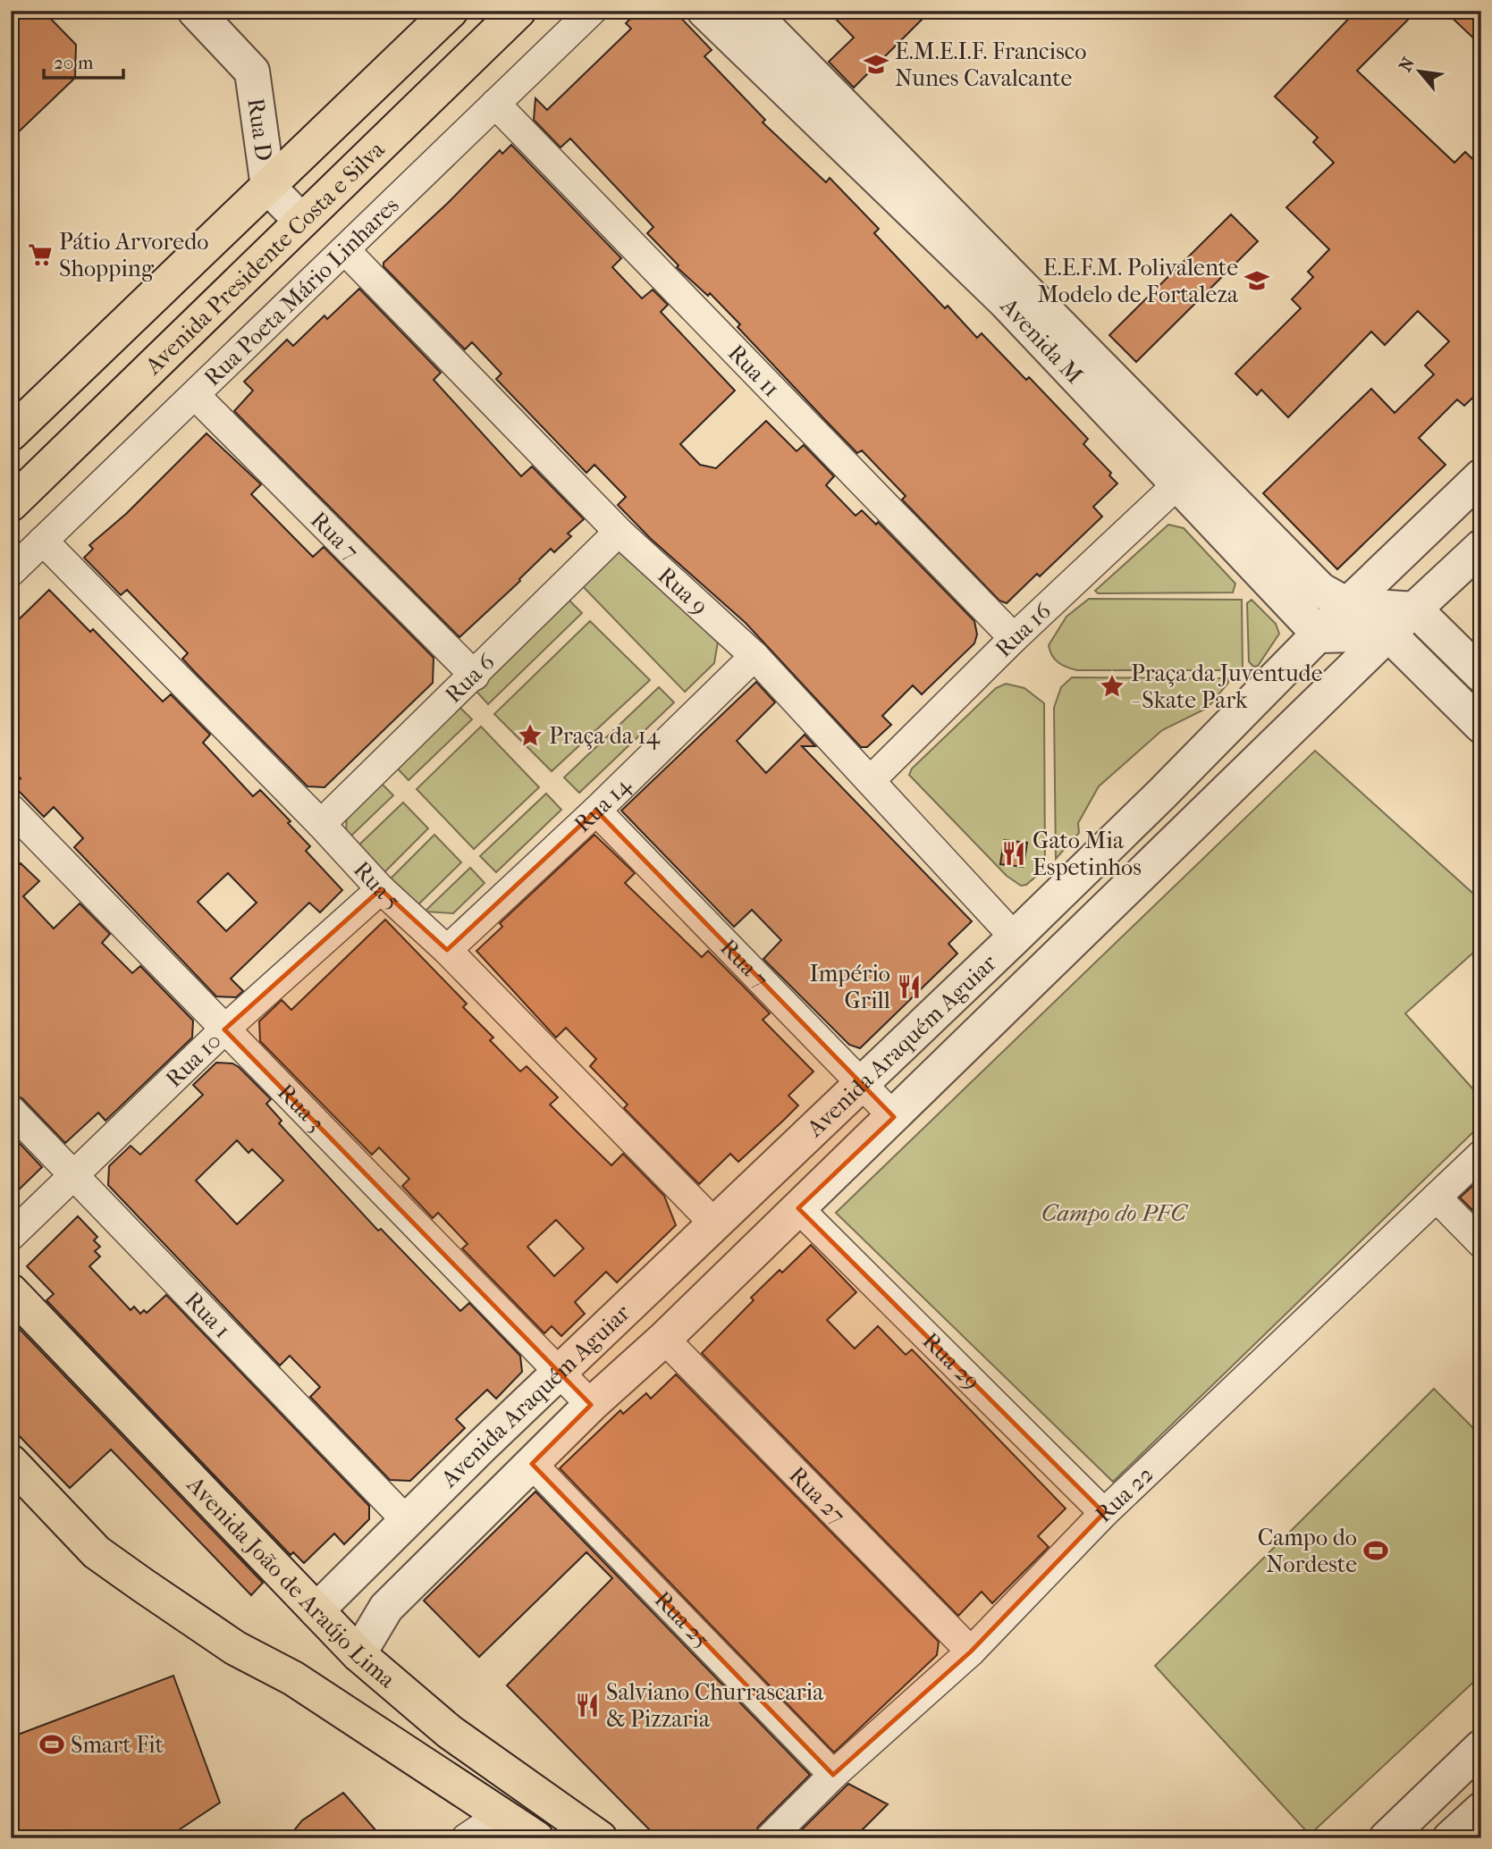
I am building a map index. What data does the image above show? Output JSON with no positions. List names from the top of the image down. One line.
{"streets":{"main road":["Avenida Presidente Costa e Silva","Avenida João de Araújo Lima"],"street":["Rua D","Rua Poeta Mário Linhares","Avenida M","Rua 11","Rua 7","Rua 9","Rua 16","Rua 6","Rua 14","Rua 5","Avenida Araquém Aguiar","Rua 10","Rua 3","Rua 1","Rua 29","Rua 27","Rua 22","Rua 25"]},"crossings":[["Rua D","Avenida Presidente Costa e Silva"],["Rua Poeta Mário Linhares","Rua 11"],["Rua Poeta Mário Linhares","Rua 7"],["Rua Poeta Mário Linhares","Rua 9"],["Rua Poeta Mário Linhares","Rua 5"],["Avenida M","Rua 16"],["Avenida M","Avenida Araquém Aguiar"],["Rua 11","Rua 16"],["Rua 7","Rua 6"],["Rua 7","Rua 14"],["Rua 7","Avenida Araquém Aguiar"],["Rua 9","Rua 16"],["Rua 9","Rua 6"],["Rua 9","Rua 14"],["Rua 9","Avenida Araquém Aguiar"],["Rua 6","Rua 5"],["Rua 14","Rua 5"],["Rua 5","Avenida Araquém Aguiar"],["Rua 5","Rua 10"],["Avenida Araquém Aguiar","Rua 3"],["Avenida Araquém Aguiar","Rua 1"],["Avenida Araquém Aguiar","Rua 29"],["Avenida Araquém Aguiar","Rua 27"],["Avenida Araquém Aguiar","Avenida João de Araújo Lima"],["Avenida Araquém Aguiar","Rua 25"],["Rua 10","Rua 3"],["Rua 10","Rua 1"],["Rua 29","Rua 22"],["Rua 27","Rua 22"],["Rua 22","Rua 25"]],"parks":["Campo do PFC"],"places":{"school or university":["E.M.E.I.F. Francisco Nunes Cavalcante","E.E.F.M. Polivalente Modelo de Fortaleza"],"supermarket":["Pátio Arvoredo Shopping"],"place":["Praça da Juventude - Skate Park","Praça da 14"],"restaurant":["Gato Mia Espetinhos","Império Grill","Salviano Churrascaria & Pizzaria"],"sports":["Campo do Nordeste","Smart Fit"]},"scale_bar":"20 m","north":"top left"}
